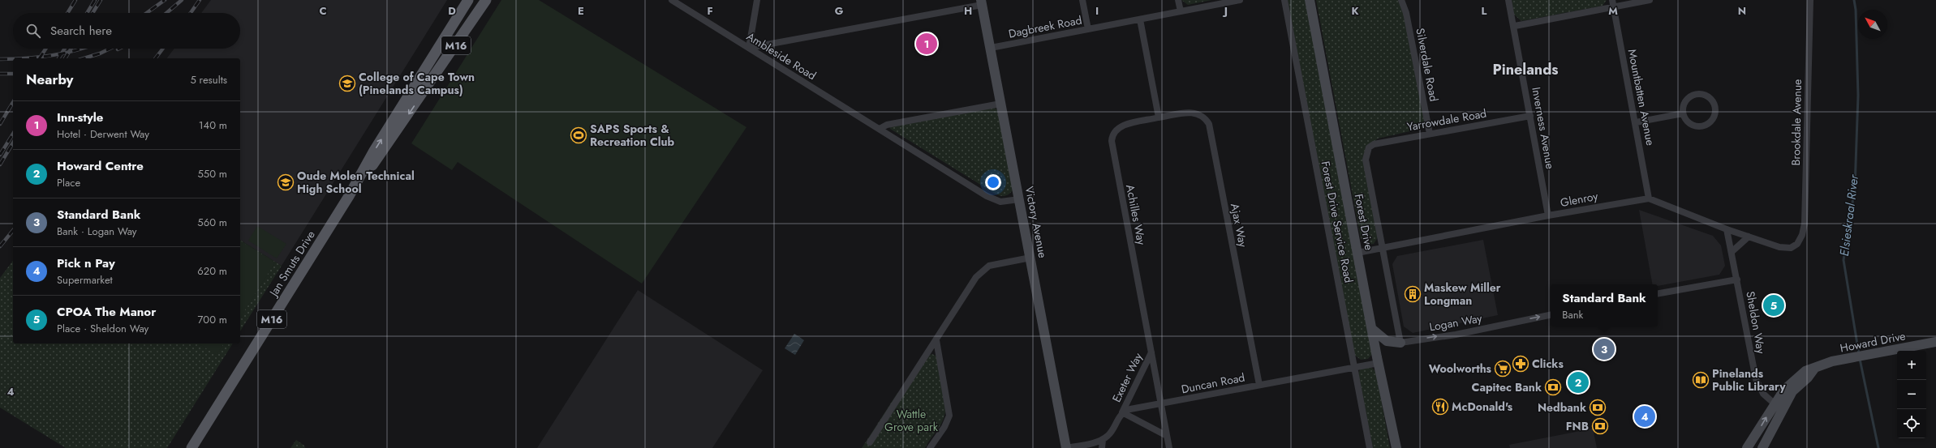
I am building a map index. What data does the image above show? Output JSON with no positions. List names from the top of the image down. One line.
{"streets":{"main road":["M16","Jan Smuts Drive"],"street":["Dagbreek Road","Ambleside Road","Silverdale Road","Mountbatten Avenue","Yarrowdale Road","Brookdale Avenue","Inverness Avenue","Glenroy","Achilles Way","Victory Avenue","Forest Drive Service Road","Forest Drive","Ajax Way","Logan Way","Sheldon Way","Howard Drive","Exeter Way","Duncan Road"]},"crossings":[["Dagbreek Road","Victory Avenue"],["Ambleside Road","Victory Avenue"],["Silverdale Road","Yarrowdale Road"],["Mountbatten Avenue","Glenroy"],["Yarrowdale Road","Inverness Avenue"],["Yarrowdale Road","Glenroy"],["Inverness Avenue","Glenroy"],["Glenroy","Forest Drive"],["Achilles Way","Ajax Way"],["Achilles Way","Exeter Way"],["Achilles Way","Duncan Road"],["Forest Drive Service Road","Duncan Road"],["Forest Drive","Duncan Road"],["Ajax Way","Duncan Road"],["Sheldon Way","Howard Drive"],["Exeter Way","Duncan Road"]],"one_way":["Logan Way"],"districts":["Pinelands"],"water":["Elsieskraal River"],"parks":["Wattle Grove park"],"places":{"school or university":["College of Cape Town (Pinelands Campus)","Oude Molen Technical High School"],"sports":["SAPS Sports & Recreation Club"],"building":["Maskew Miller Longman"],"pharmacy":["Clicks"],"supermarket":["Woolworths"],"library":["Pinelands Public Library"],"bank":["Capitec Bank","Nedbank","FNB"],"restaurant":["McDonald's"]},"north":"top left","page":{"search":"Search here","pins":["1","5","3","2","4"],"heading":["Nearby","5 results"],"list":[{"mark":"1","name":"Inn-style","note":"Hotel · Derwent Way","value":"140 m"},{"mark":"2","name":"Howard Centre","note":"Place","value":"550 m"},{"mark":"3","name":"Standard Bank","note":"Bank · Logan Way","value":"560 m"},{"mark":"4","name":"Pick n Pay","note":"Supermarket","value":"620 m"},{"mark":"5","name":"CPOA The Manor","note":"Place · Sheldon Way","value":"700 m"}],"popup":["Standard Bank","Bank"],"map_buttons":["+","−"]},"grid":{"columns":["C","D","E","F","G","H","I","J","K","L","M","N"],"rows":["4"]}}
